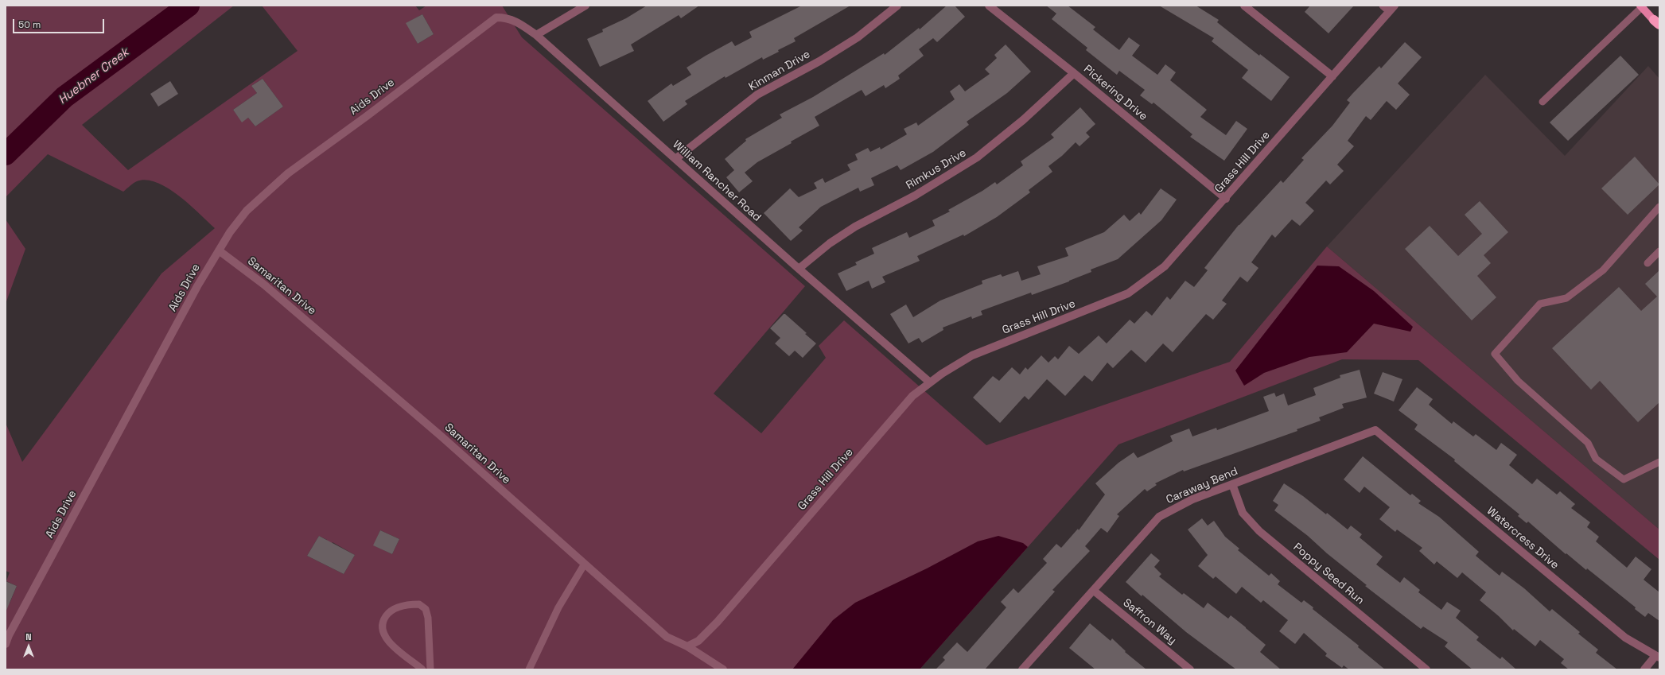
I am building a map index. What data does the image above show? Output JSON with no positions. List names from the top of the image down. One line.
{"streets":{"street":["Kinman Drive","Pickering Drive","Aids Drive","Grass Hill Drive","Rimkus Drive","William Rancher Road","Samaritan Drive","Caraway Bend","Watercress Drive","Poppy Seed Run","Saffron Way"]},"crossings":[["Kinman Drive","William Rancher Road"],["Pickering Drive","Grass Hill Drive"],["Pickering Drive","Rimkus Drive"],["Aids Drive","William Rancher Road"],["Aids Drive","Samaritan Drive"],["Grass Hill Drive","William Rancher Road"],["Grass Hill Drive","Samaritan Drive"],["Rimkus Drive","William Rancher Road"],["Caraway Bend","Watercress Drive"],["Caraway Bend","Poppy Seed Run"],["Caraway Bend","Saffron Way"]],"water":["Huebner Creek"],"scale_bar":"50 m","north":"top"}
